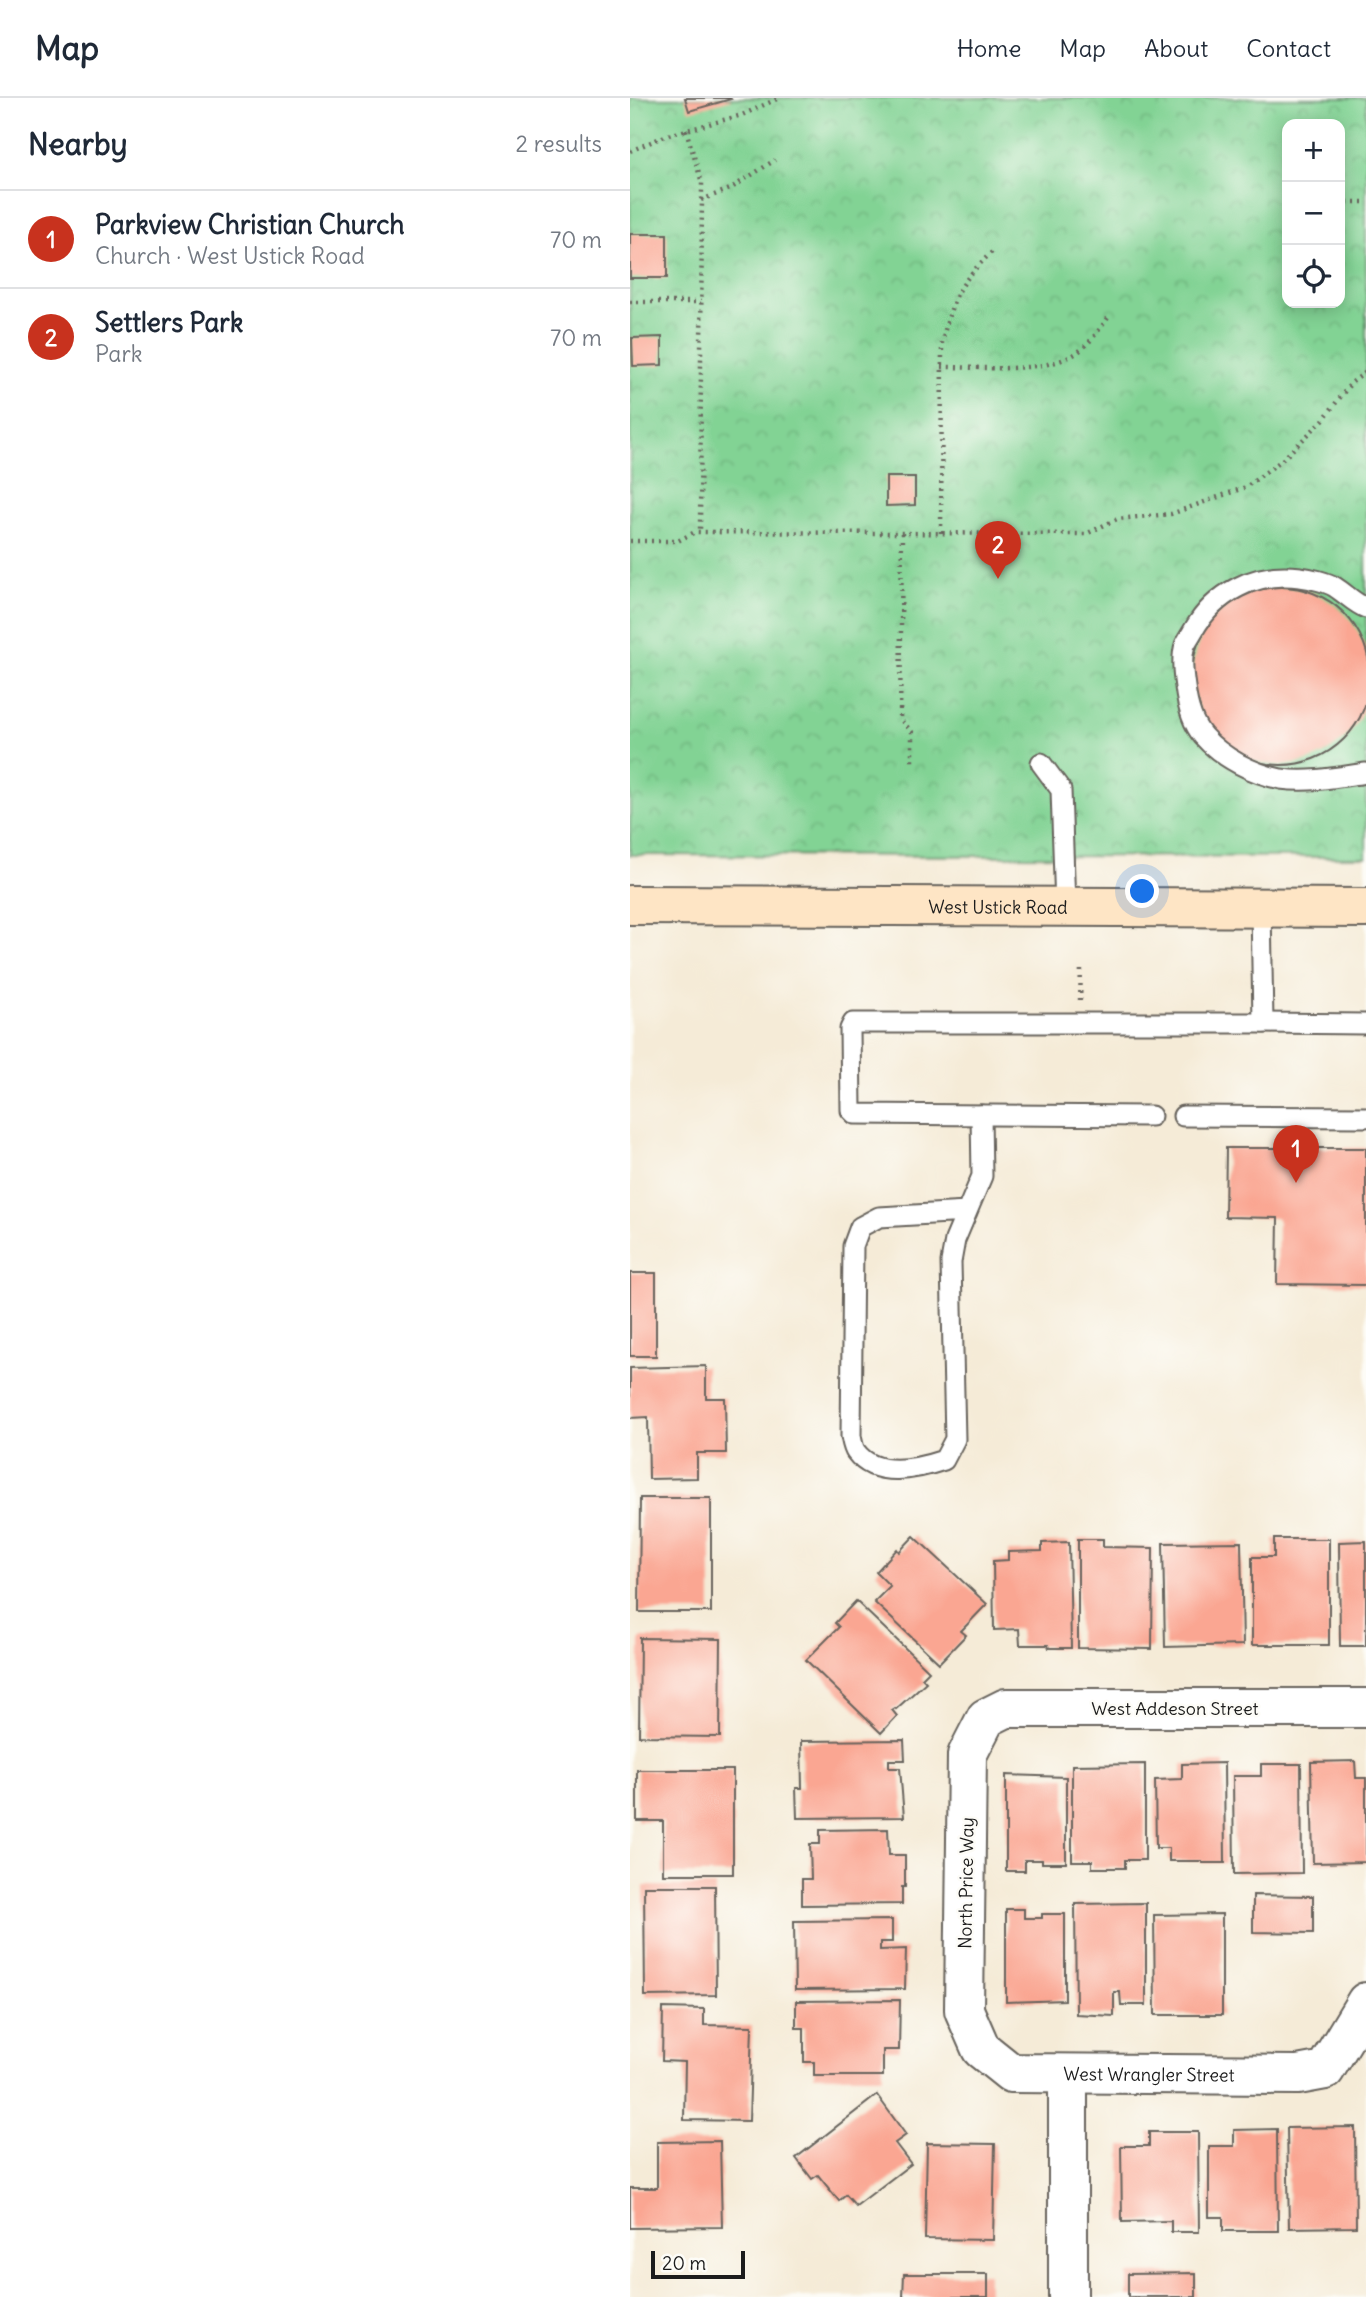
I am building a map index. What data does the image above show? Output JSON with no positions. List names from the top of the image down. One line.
{"streets":{"main road":["West Ustick Road"],"street":["West Addeson Street","North Price Way","West Wrangler Street"]},"crossings":[["West Addeson Street","North Price Way"],["North Price Way","West Wrangler Street"]],"scale_bar":"20 m","page":{"header":"Map","nav":["Home","Map","About","Contact"],"heading":["Nearby","2 results"],"map_buttons":["+","−"],"list":[{"mark":"1","name":"Parkview Christian Church","note":"Church · West Ustick Road","value":"70 m"},{"mark":"2","name":"Settlers Park","note":"Park","value":"70 m"}],"pins":["2","1"],"scale":"20 m"}}
